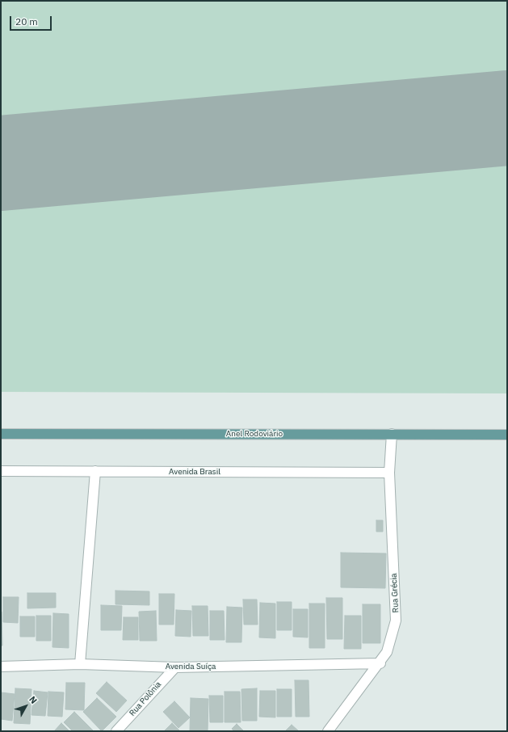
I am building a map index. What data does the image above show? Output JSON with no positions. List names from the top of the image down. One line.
{"streets":{"main road":["Anel Rodoviário"],"street":["Avenida Brasil","Rua Grécia","Avenida Suíça","Rua Polônia"]},"crossings":[["Anel Rodoviário","Rua Grécia"],["Avenida Brasil","Rua Grécia"],["Rua Grécia","Avenida Suíça"],["Avenida Suíça","Rua Polônia"]],"scale_bar":"20 m","north":"top right"}
